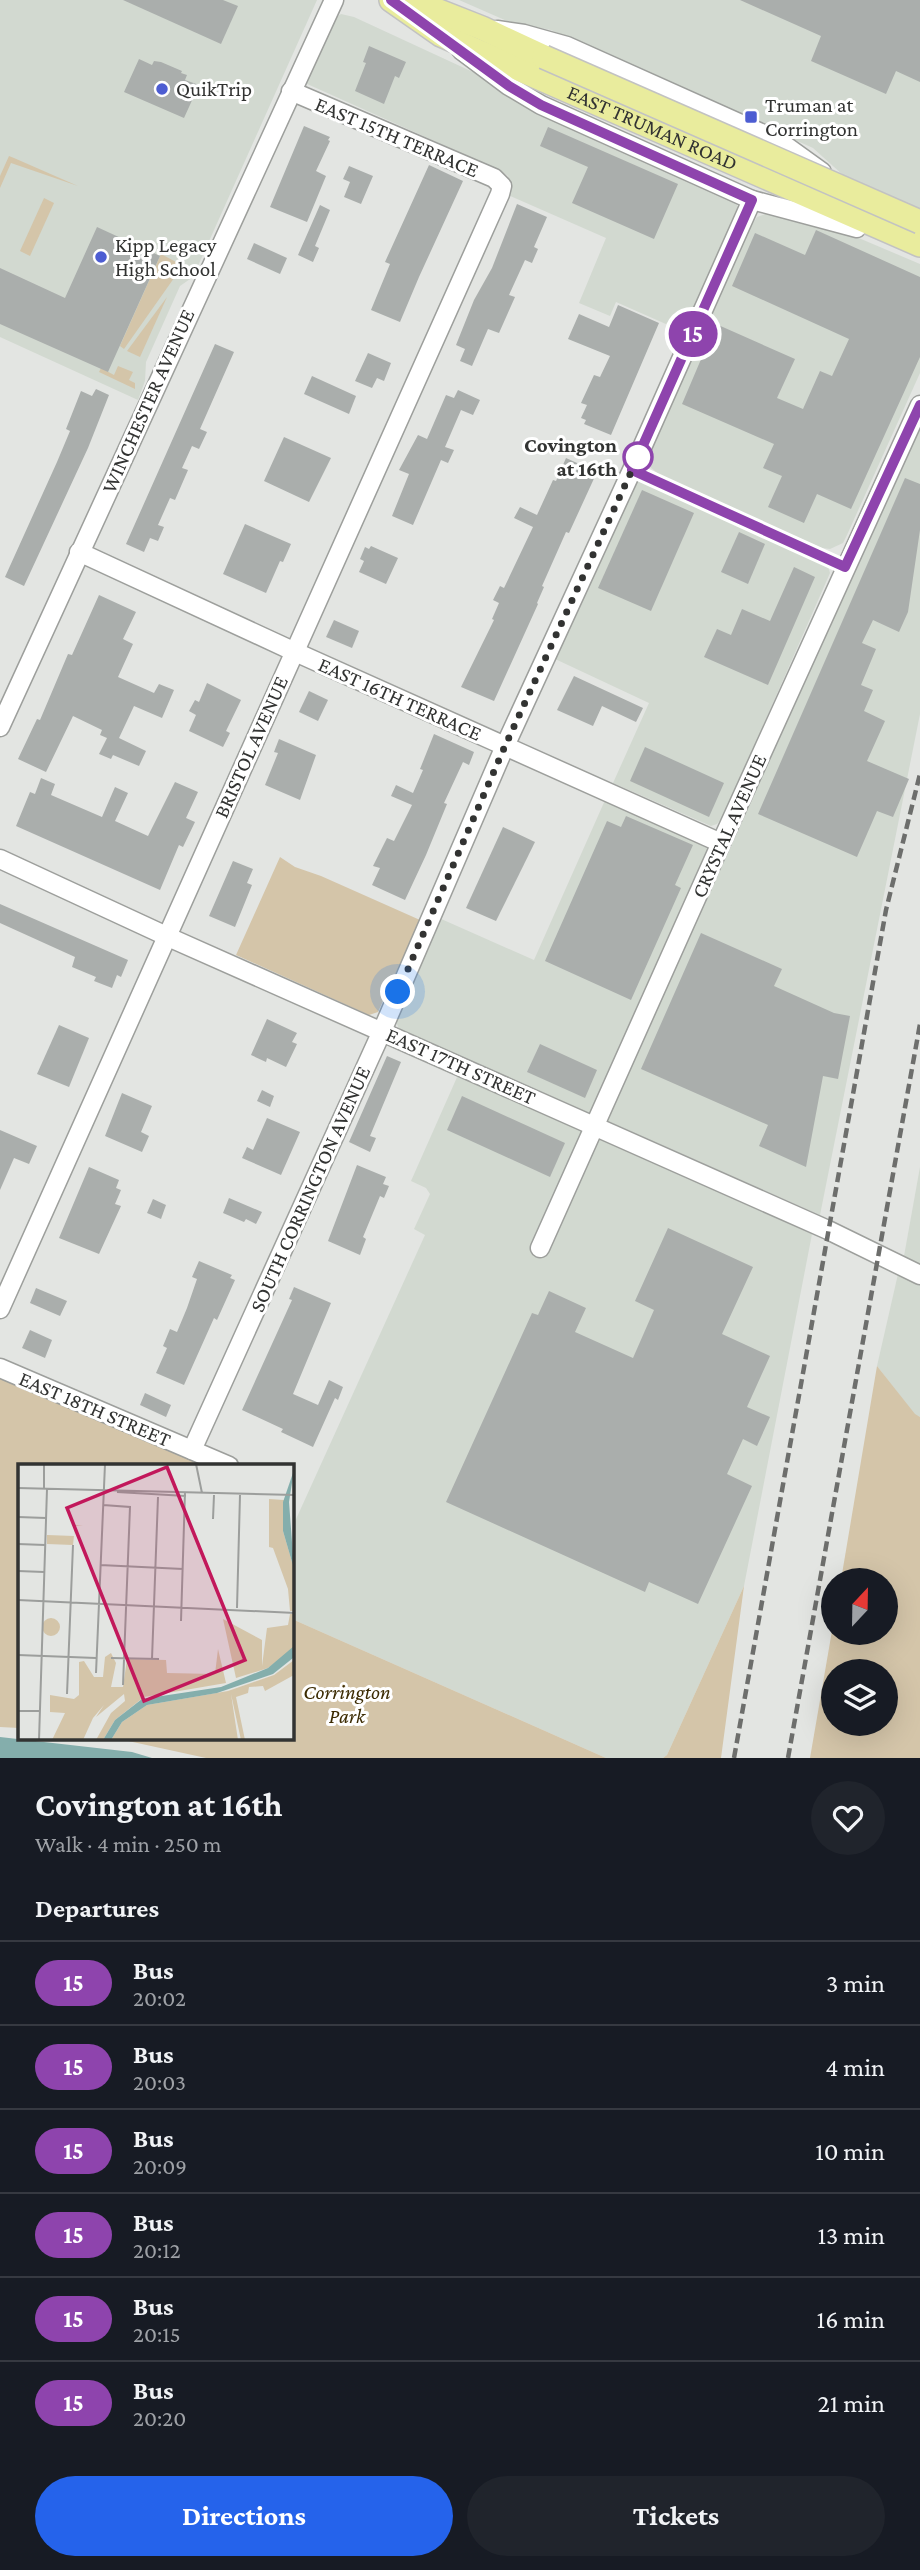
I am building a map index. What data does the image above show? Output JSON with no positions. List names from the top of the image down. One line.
{"streets":{"main road":["EAST TRUMAN ROAD"],"street":["EAST 15TH TERRACE","WINCHESTER AVENUE","EAST 16TH TERRACE","BRISTOL AVENUE","CRYSTAL AVENUE","EAST 17TH STREET","SOUTH CORRINGTON AVENUE","EAST 18TH STREET"]},"crossings":[["EAST 15TH TERRACE","WINCHESTER AVENUE"],["EAST 15TH TERRACE","BRISTOL AVENUE"],["WINCHESTER AVENUE","EAST 16TH TERRACE"],["EAST 16TH TERRACE","BRISTOL AVENUE"],["EAST 16TH TERRACE","CRYSTAL AVENUE"],["EAST 16TH TERRACE","SOUTH CORRINGTON AVENUE"],["BRISTOL AVENUE","EAST 17TH STREET"],["CRYSTAL AVENUE","EAST 17TH STREET"],["EAST 17TH STREET","SOUTH CORRINGTON AVENUE"],["SOUTH CORRINGTON AVENUE","EAST 18TH STREET"]],"parks":["Corrington Park"],"places":{"other":["QuikTrip","Kipp Legacy High School","Covington at 16th"],"transit":["Truman at Corrington"]},"lines":["bus line 15"],"north":"top","page":{"on_map":"15","heading":[["Covington at 16th","Walk · 4 min · 250 m"],"Departures"],"list":[{"mark":"15","name":"Bus","note":"20:02","value":"3 min"},{"mark":"15","name":"Bus","note":"20:03","value":"4 min"},{"mark":"15","name":"Bus","note":"20:09","value":"10 min"},{"mark":"15","name":"Bus","note":"20:12","value":"13 min"},{"mark":"15","name":"Bus","note":"20:15","value":"16 min"},{"mark":"15","name":"Bus","note":"20:20","value":"21 min"}],"buttons":["Directions","Tickets"]}}
